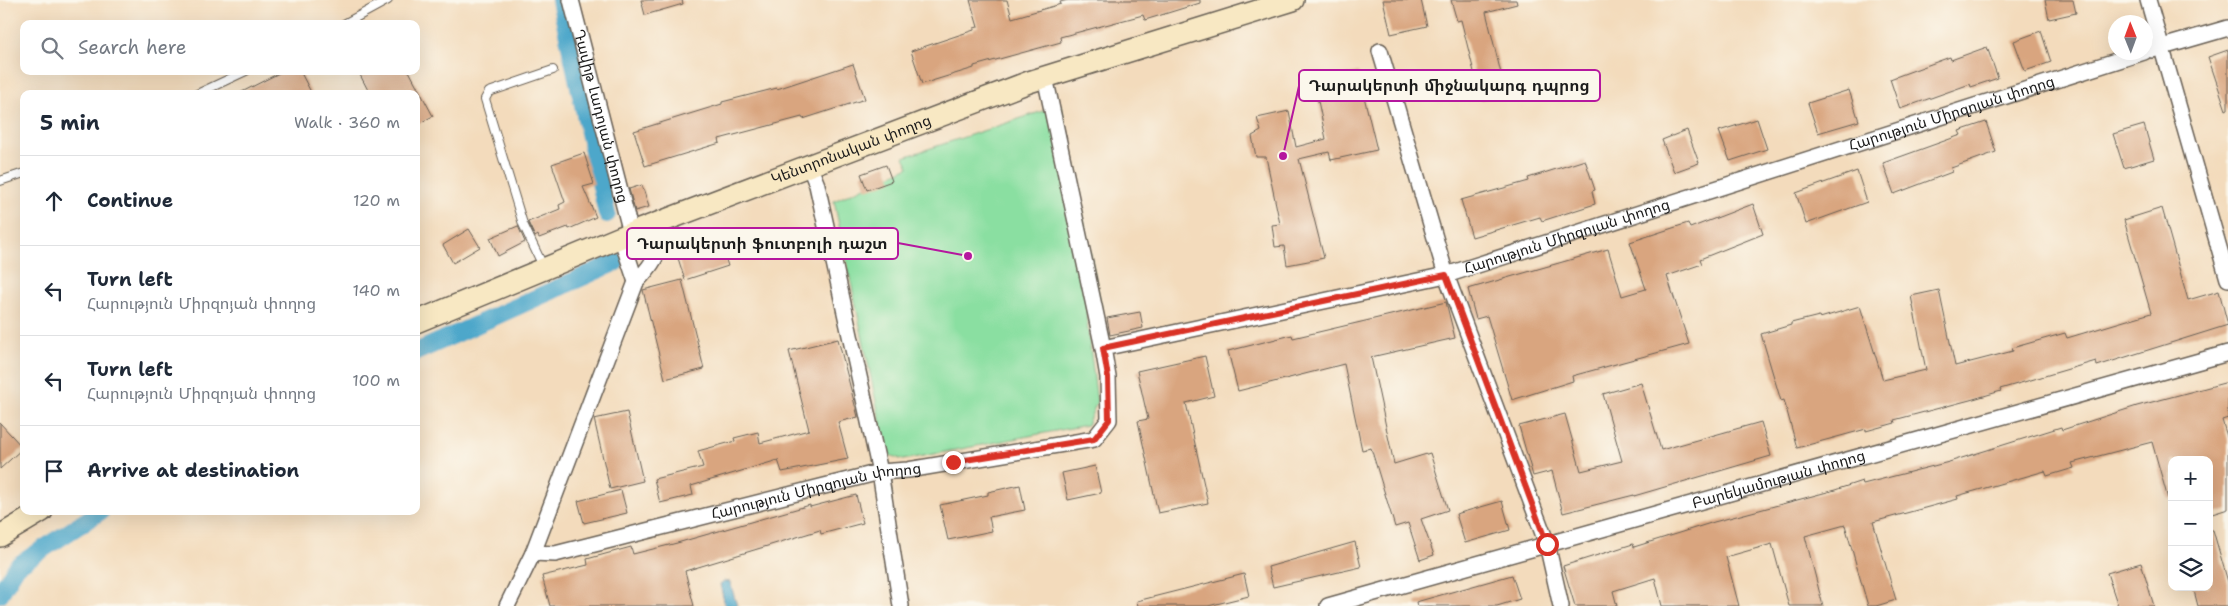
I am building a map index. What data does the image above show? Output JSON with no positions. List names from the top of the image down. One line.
{"streets":{"main road":["Կենտրոնական փողոց"],"street":["Հարություն Միրզոյան փողոց","Դավիթ Լադոյան փողոց","Բարեկամության փողոց"]},"crossings":[["Դավիթ Լադոյան փողոց","Կենտրոնական փողոց"]],"places":["Դարակերտի միջնակարգ դպրոց","Դարակերտի ֆուտբոլի դաշտ"],"north":"top","page":{"search":"Search here","heading":["5 min","Walk · 360 m"],"list":[["Continue","120 m"],["Turn left","Հարություն Միրզոյան փողոց","140 m"],["Turn left","Հարություն Միրզոյան փողոց","100 m"],"Arrive at destination"],"map_buttons":["+","−"]}}
